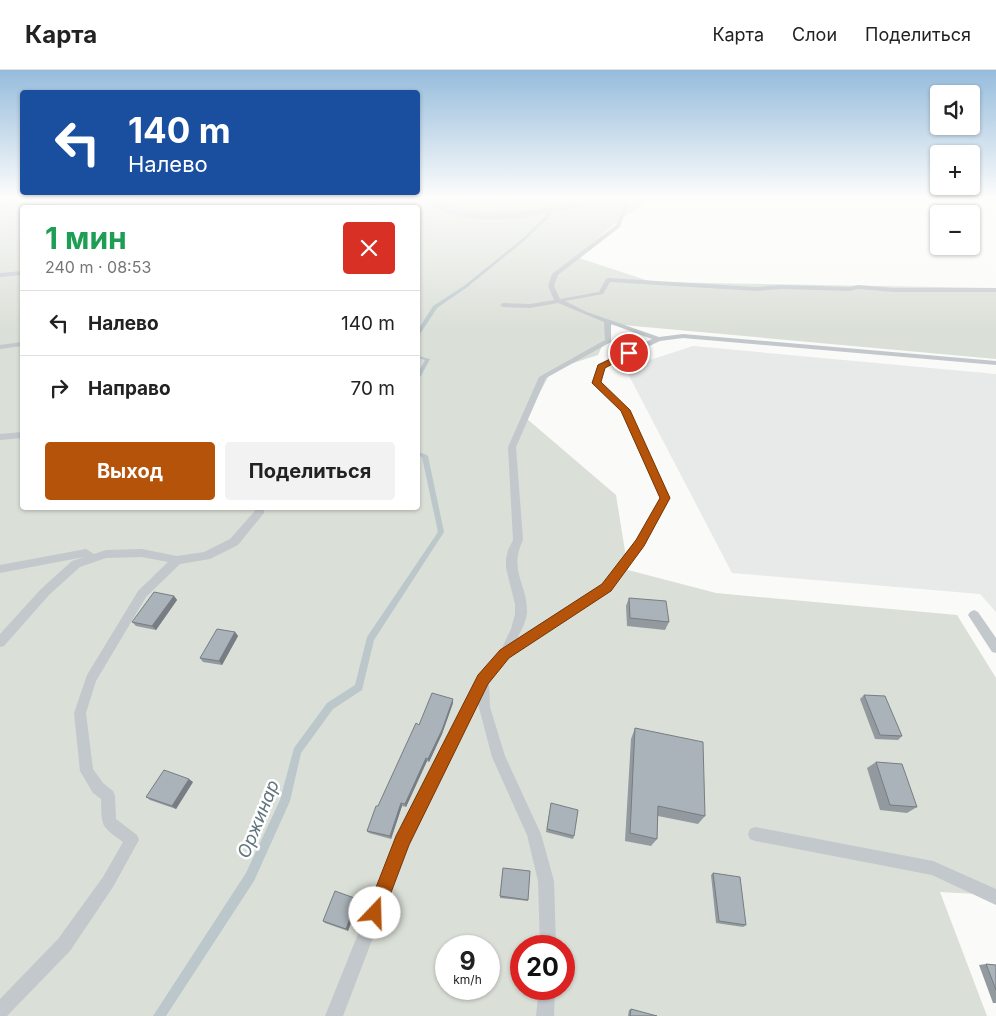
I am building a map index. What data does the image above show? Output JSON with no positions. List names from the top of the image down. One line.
{"water":["Оржинар"],"page":{"header":"Карта","nav":["Карта","Слои","Поделиться"],"map_buttons":["+","−"],"turn":["140 m","Налево"],"heading":["1 мин","240 m · 08:53"],"list":[{"name":"Налево","value":"140 m"},{"name":"Направо","value":"70 m"}],"buttons":["Выход","Поделиться"],"speed":"9 km/h","limit":"20"}}
